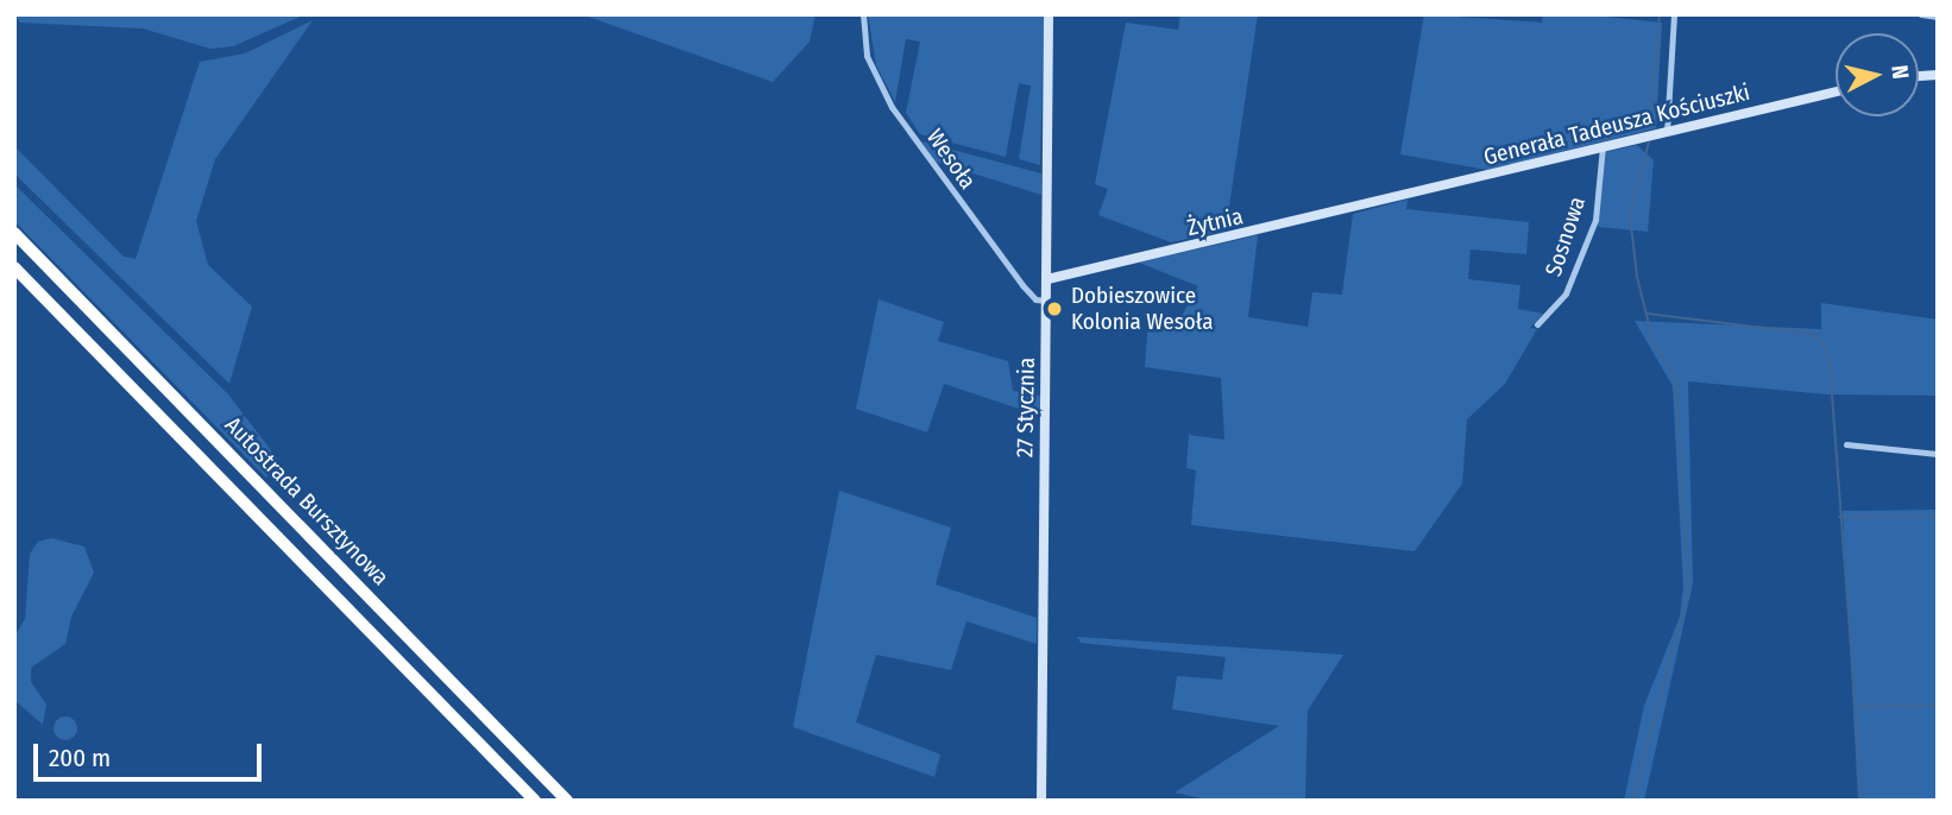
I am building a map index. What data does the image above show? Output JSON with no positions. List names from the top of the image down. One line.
{"streets":{"highway":["Autostrada Bursztynowa"],"street":["Generała Tadeusza Kościuszki","Wesoła","Żytnia","Sosnowa","27 Stycznia"]},"crossings":[["Generała Tadeusza Kościuszki","Żytnia"],["Generała Tadeusza Kościuszki","Sosnowa"],["Wesoła","27 Stycznia"],["Żytnia","27 Stycznia"]],"places":["Dobieszowice Kolonia Wesoła"],"scale_bar":"200 m","north":"right"}
